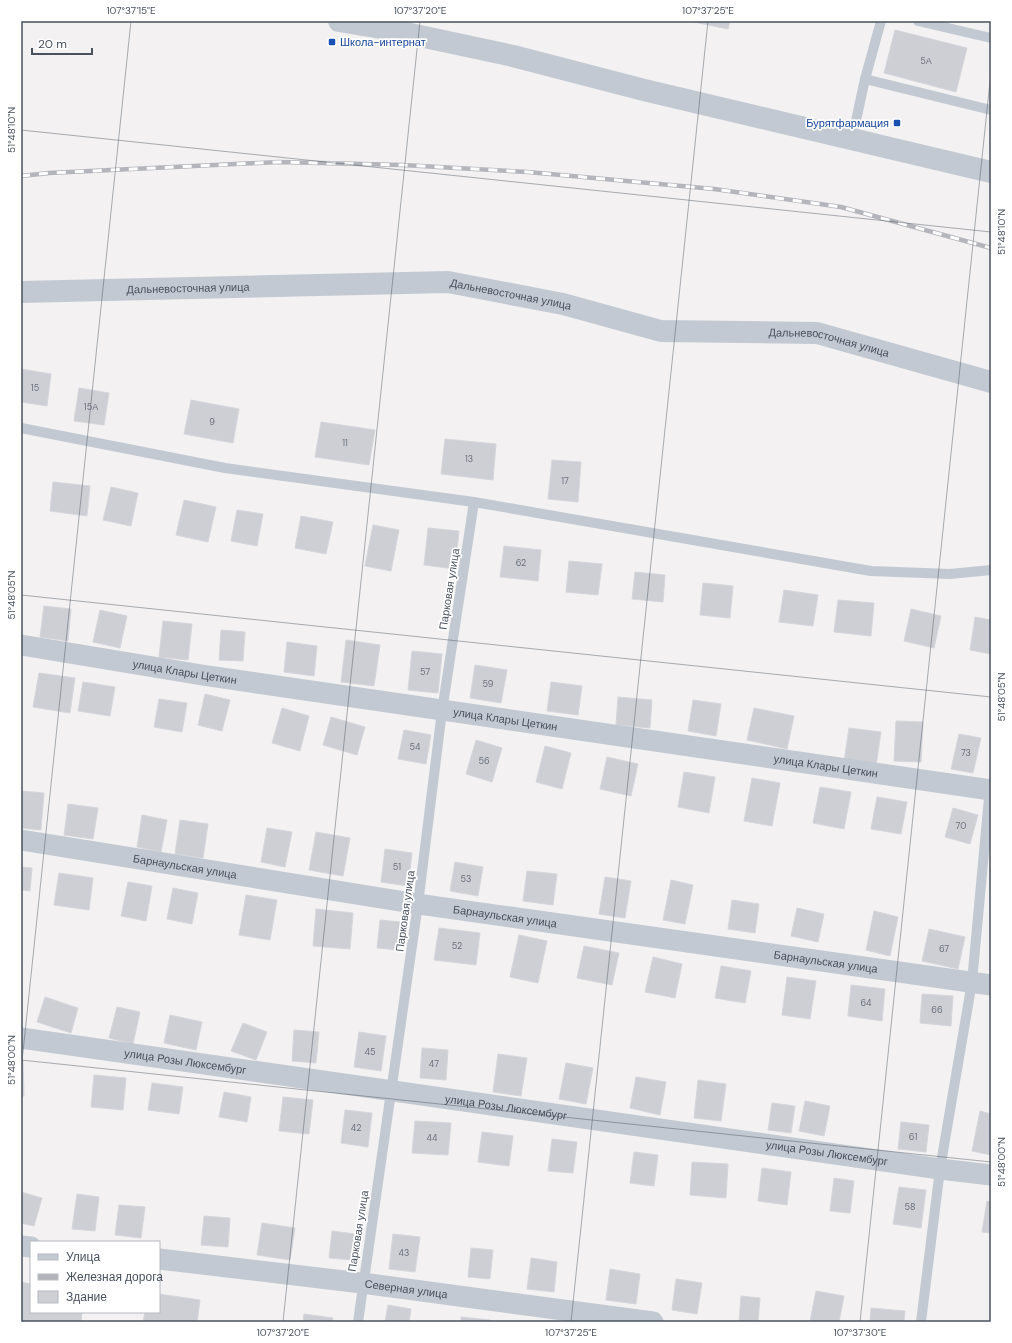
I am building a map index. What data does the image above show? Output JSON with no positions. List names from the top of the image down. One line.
{"streets":{"street":["Дальневосточная улица","улица Клары Цеткин","Барнаульская улица","улица Розы Люксембург","Северная улица"],"lane":["Парковая улица"]},"crossings":[["Парковая улица","улица Клары Цеткин"],["Парковая улица","Барнаульская улица"],["Парковая улица","улица Розы Люксембург"],["Парковая улица","Северная улица"]],"places":{"transit":["Школа-интернат","Бурятфармация"]},"house_numbers":["5А","15","15А","9","11","13","17","62","57","59","54","73","56","70","51","53","52","67","64","66","45","47","42","61","44","58","43"],"legend":["Улица","Железная дорога","Здание"],"scale_bar":"20 m","coordinates":["107°37'15\"E","107°37'20\"E","107°37'25\"E","51°48'10\"N","51°48'05\"N","51°48'00\"N","107°37'30\"E"]}
